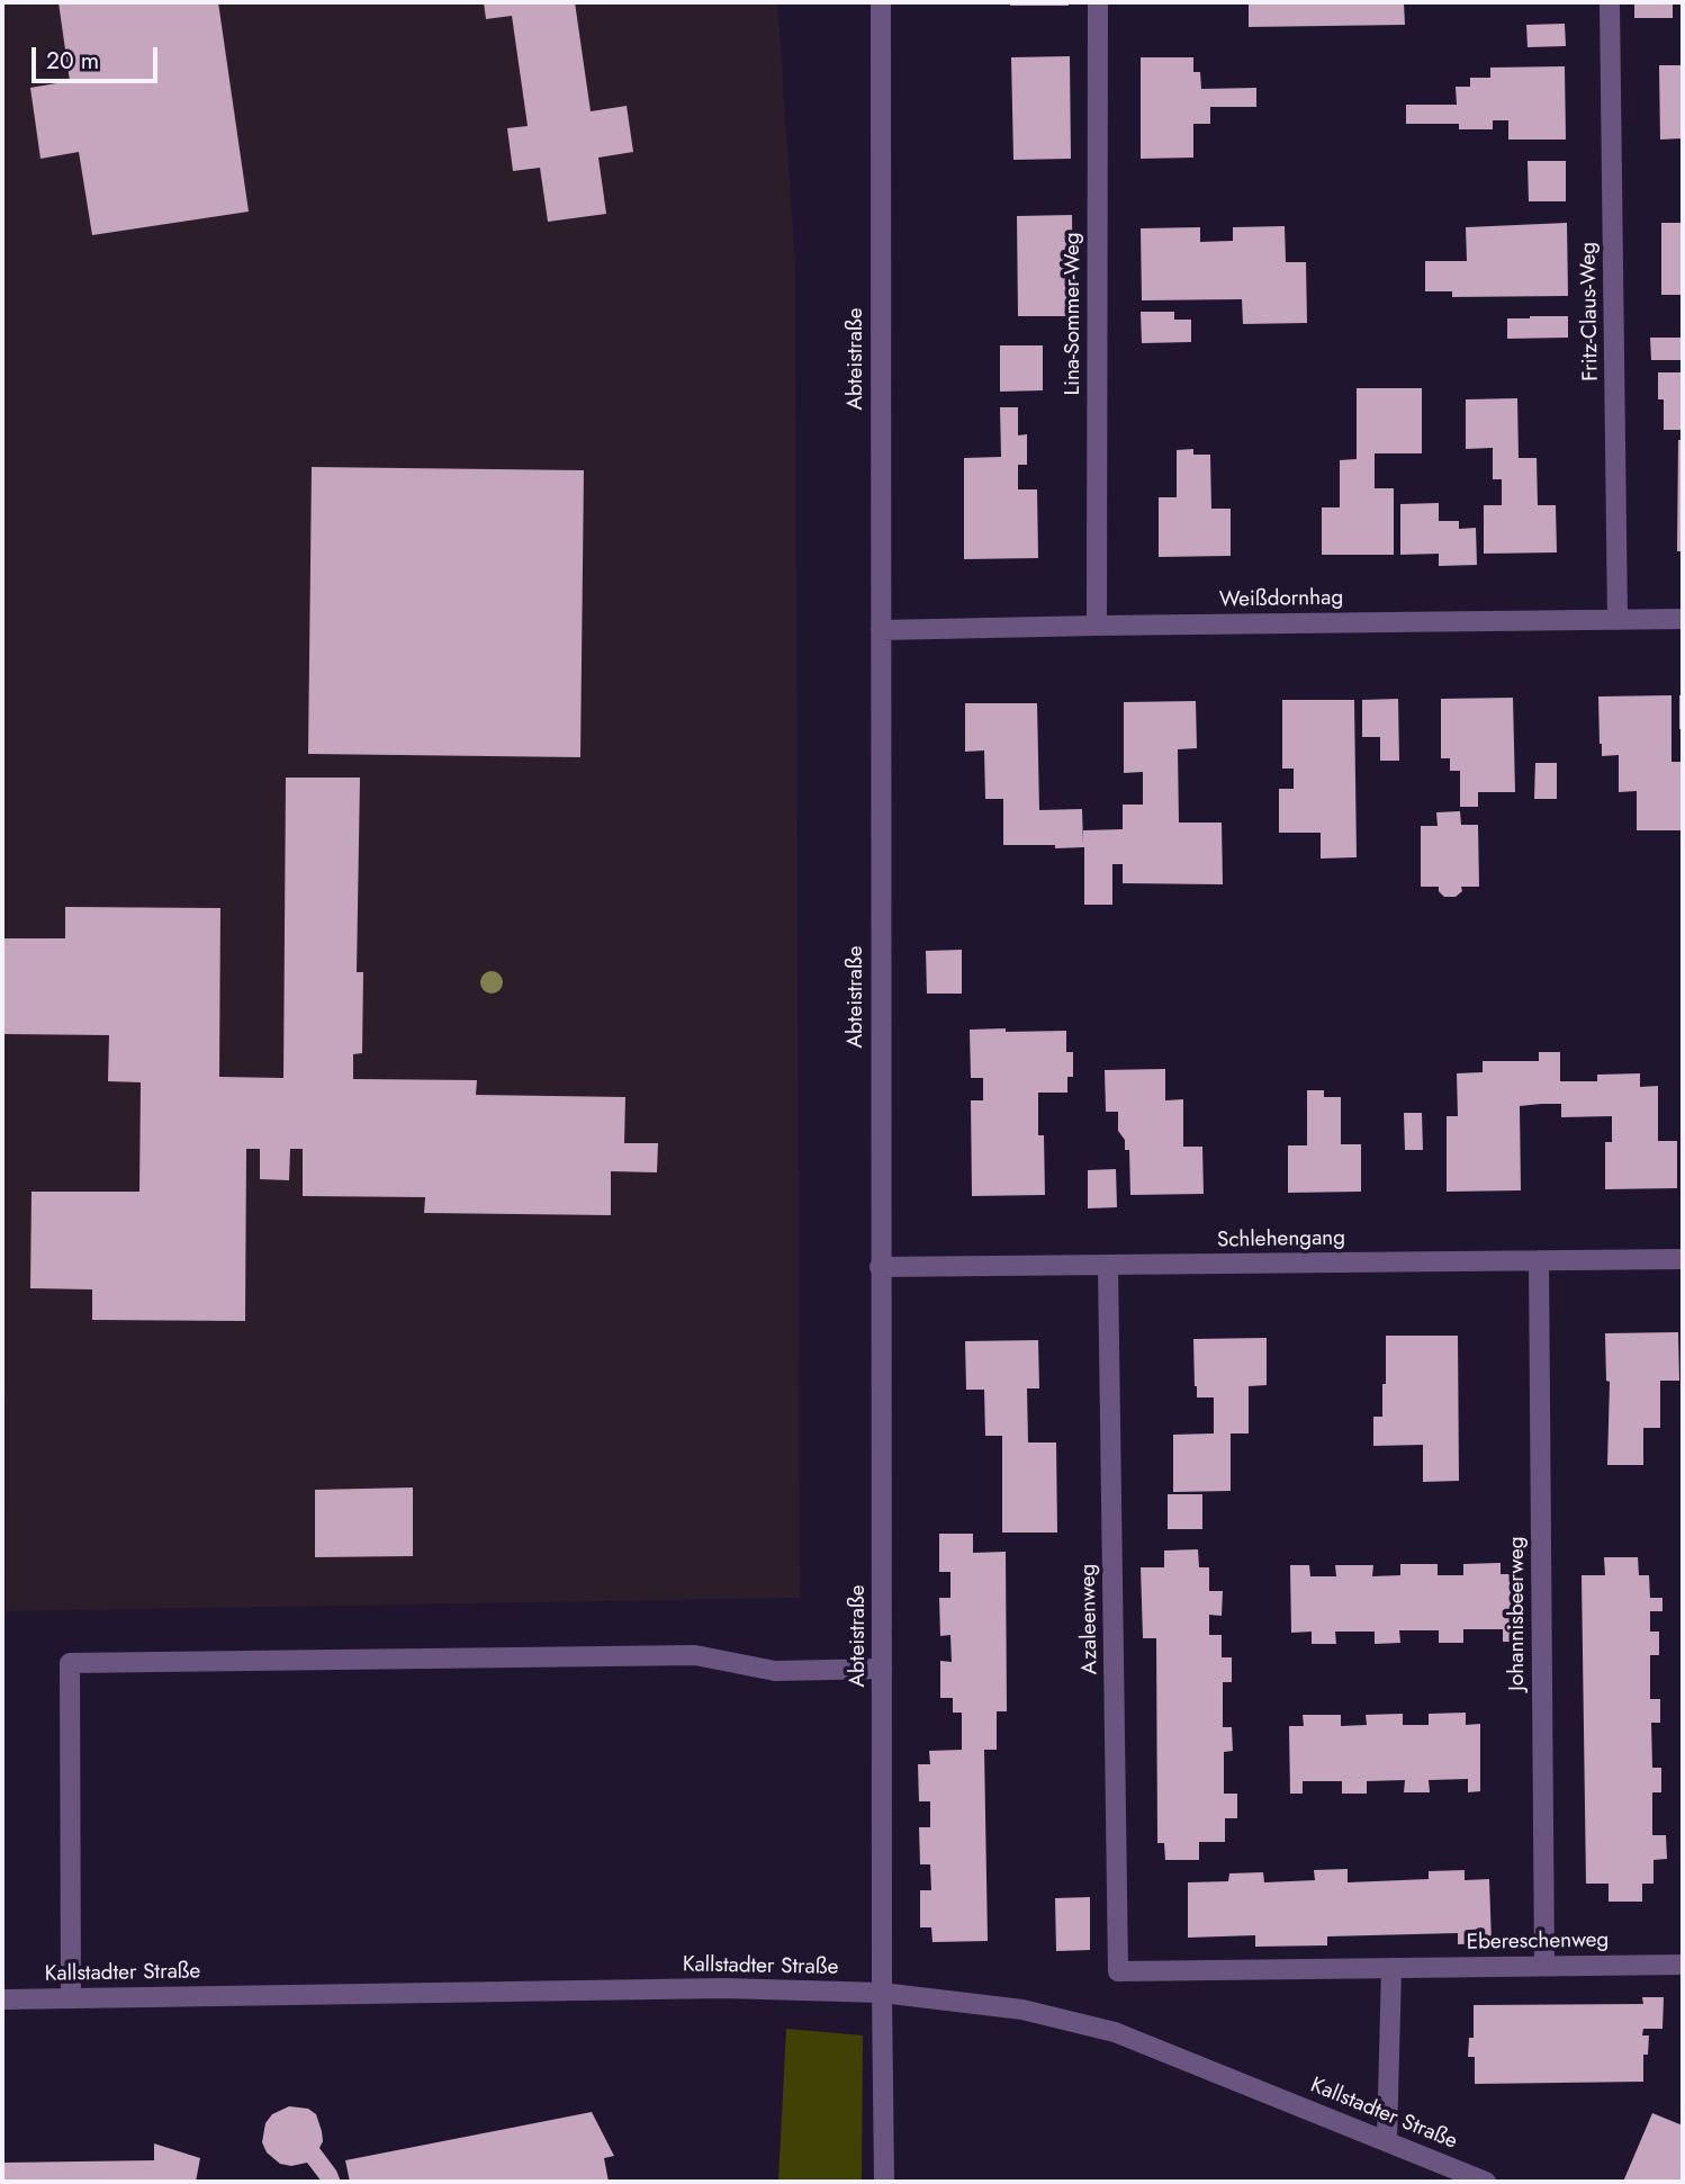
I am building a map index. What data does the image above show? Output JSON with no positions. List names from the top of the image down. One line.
{"streets":{"street":["Fritz-Claus-Weg","Lina-Sommer-Weg","Abteistraße","Weißdornhag","Schlehengang","Johannisbeerweg","Azaleenweg","Ebereschenweg","Kallstadter Straße"]},"crossings":[["Fritz-Claus-Weg","Weißdornhag"],["Lina-Sommer-Weg","Weißdornhag"],["Abteistraße","Weißdornhag"],["Abteistraße","Schlehengang"],["Abteistraße","Kallstadter Straße"],["Schlehengang","Johannisbeerweg"],["Schlehengang","Azaleenweg"],["Johannisbeerweg","Ebereschenweg"],["Azaleenweg","Ebereschenweg"]],"scale_bar":"20 m"}
